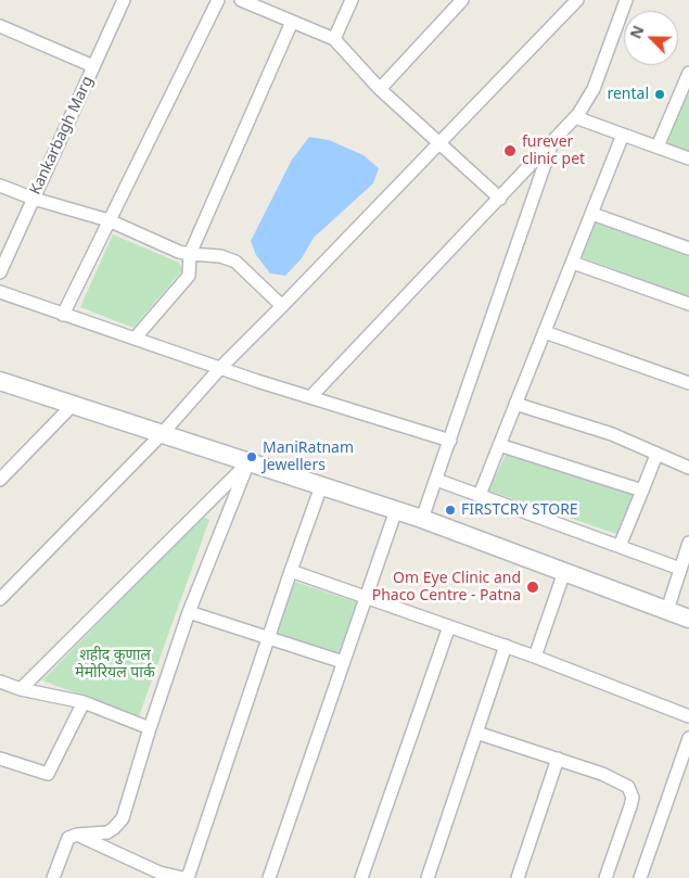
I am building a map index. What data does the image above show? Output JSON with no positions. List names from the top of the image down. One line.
{"streets":{"street":["Kankarbagh Marg"]},"parks":["शहीद कुणाल मेमोरियल पार्क"],"places":["rental","furever clinic pet","ManiRatnam Jewellers","FIRSTCRY STORE","Om Eye Clinic and Phaco Centre - Patna"],"north":"top left"}
